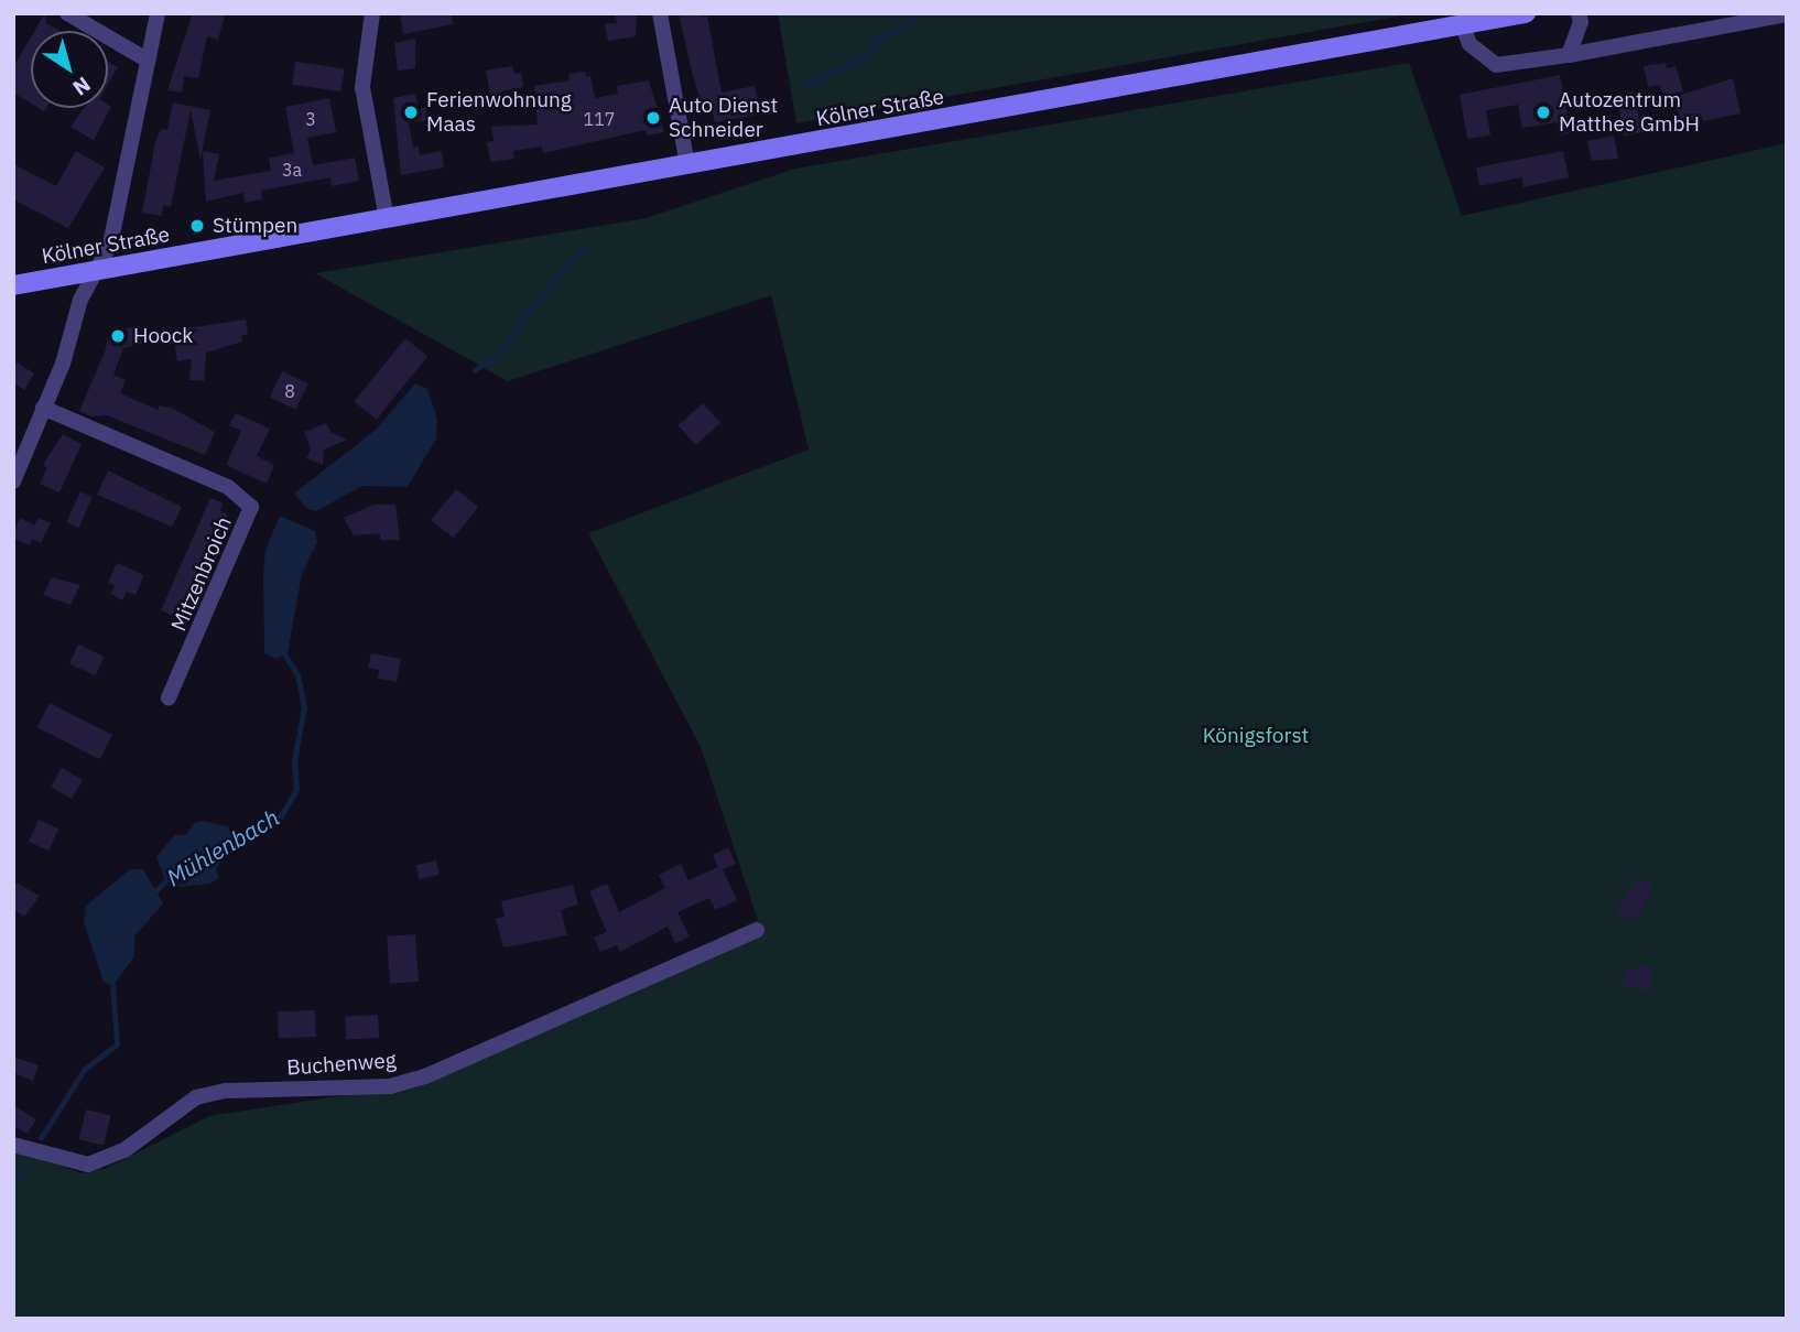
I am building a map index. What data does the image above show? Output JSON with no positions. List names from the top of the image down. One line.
{"streets":{"main road":["Kölner Straße"],"street":["Mitzenbroich","Buchenweg"]},"water":["Mühlenbach"],"parks":["Königsforst"],"places":["Ferienwohnung Maas","Autozentrum Matthes GmbH","Auto Dienst Schneider","Stümpen","Hoock"],"house_numbers":["3","117","3a","8"],"north":"bottom right"}
